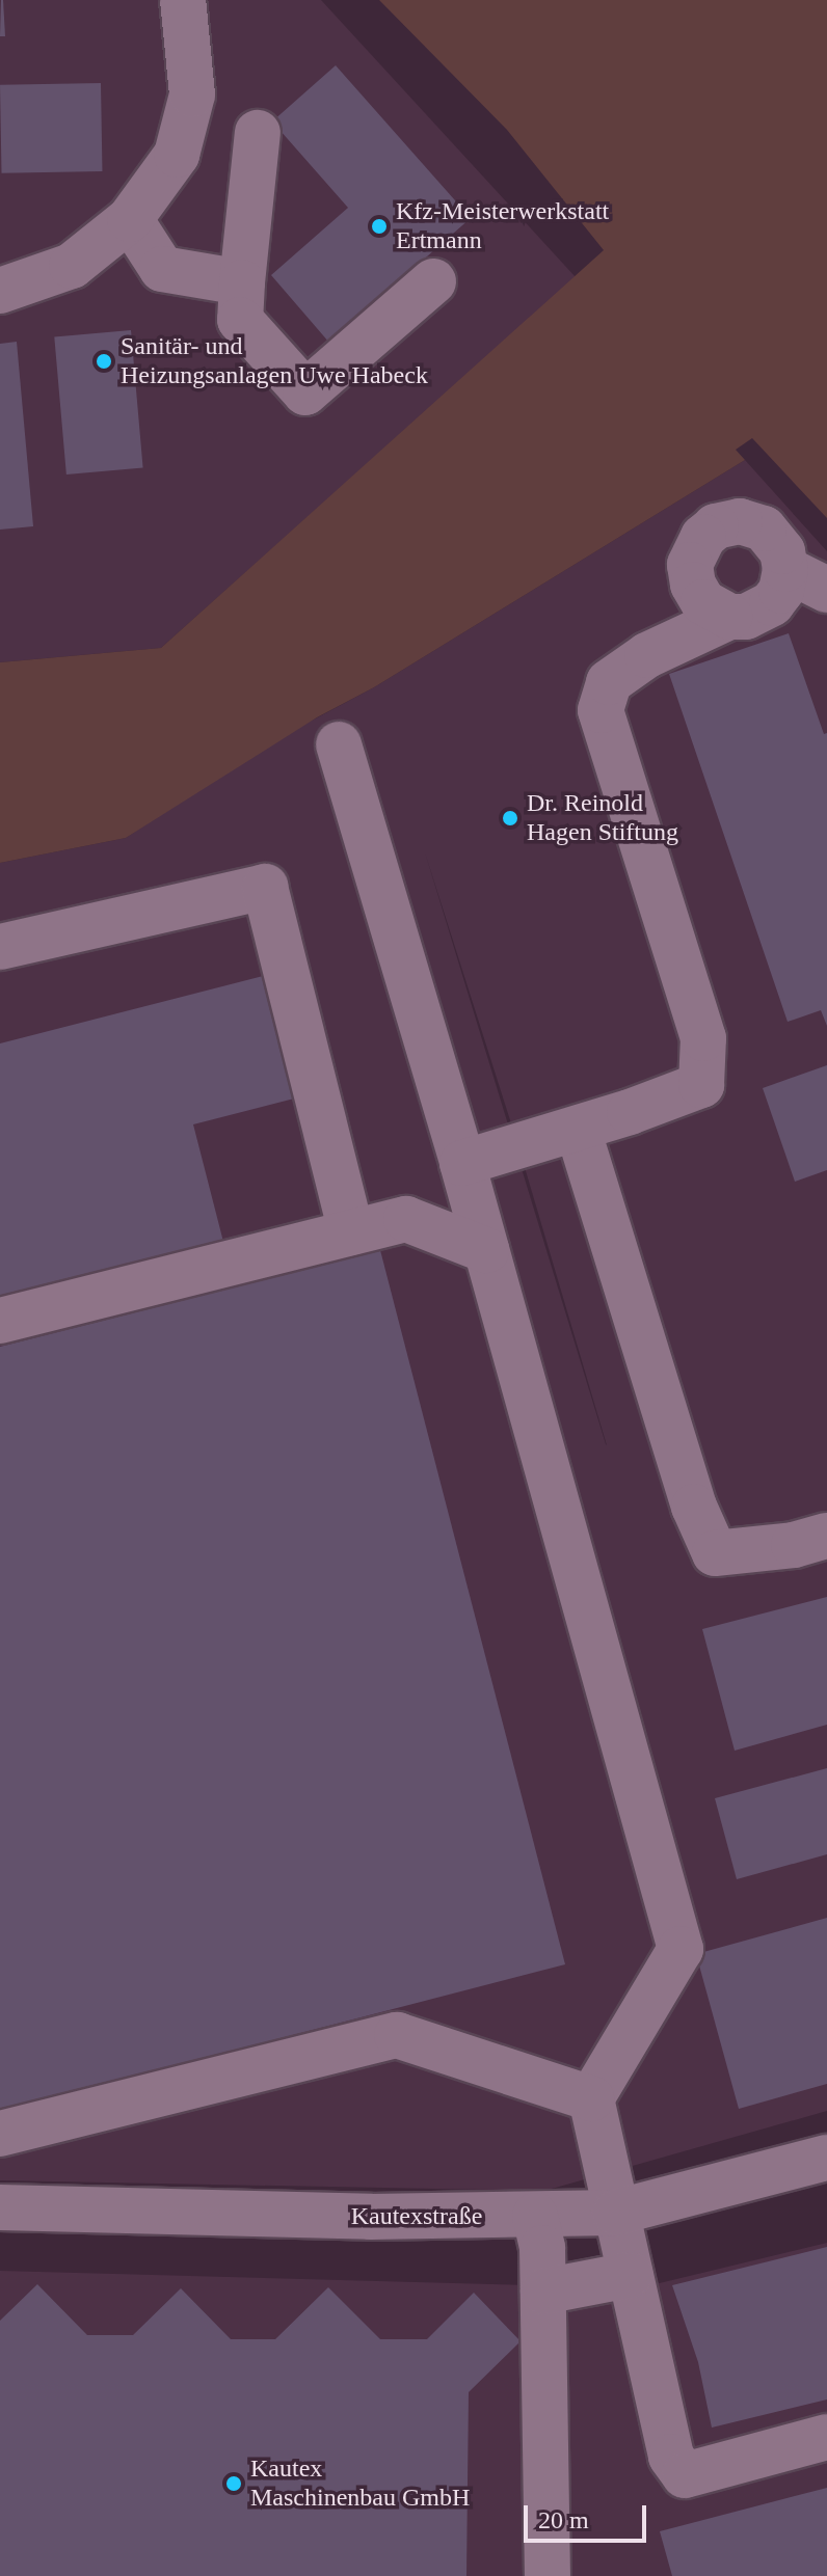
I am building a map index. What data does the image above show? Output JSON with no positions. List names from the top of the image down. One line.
{"streets":{"street":["Kautexstraße"]},"places":["Kfz-Meisterwerkstatt Ertmann","Sanitär- und Heizungsanlagen Uwe Habeck","Dr. Reinold Hagen Stiftung","Kautex Maschinenbau GmbH"],"scale_bar":"20 m"}
